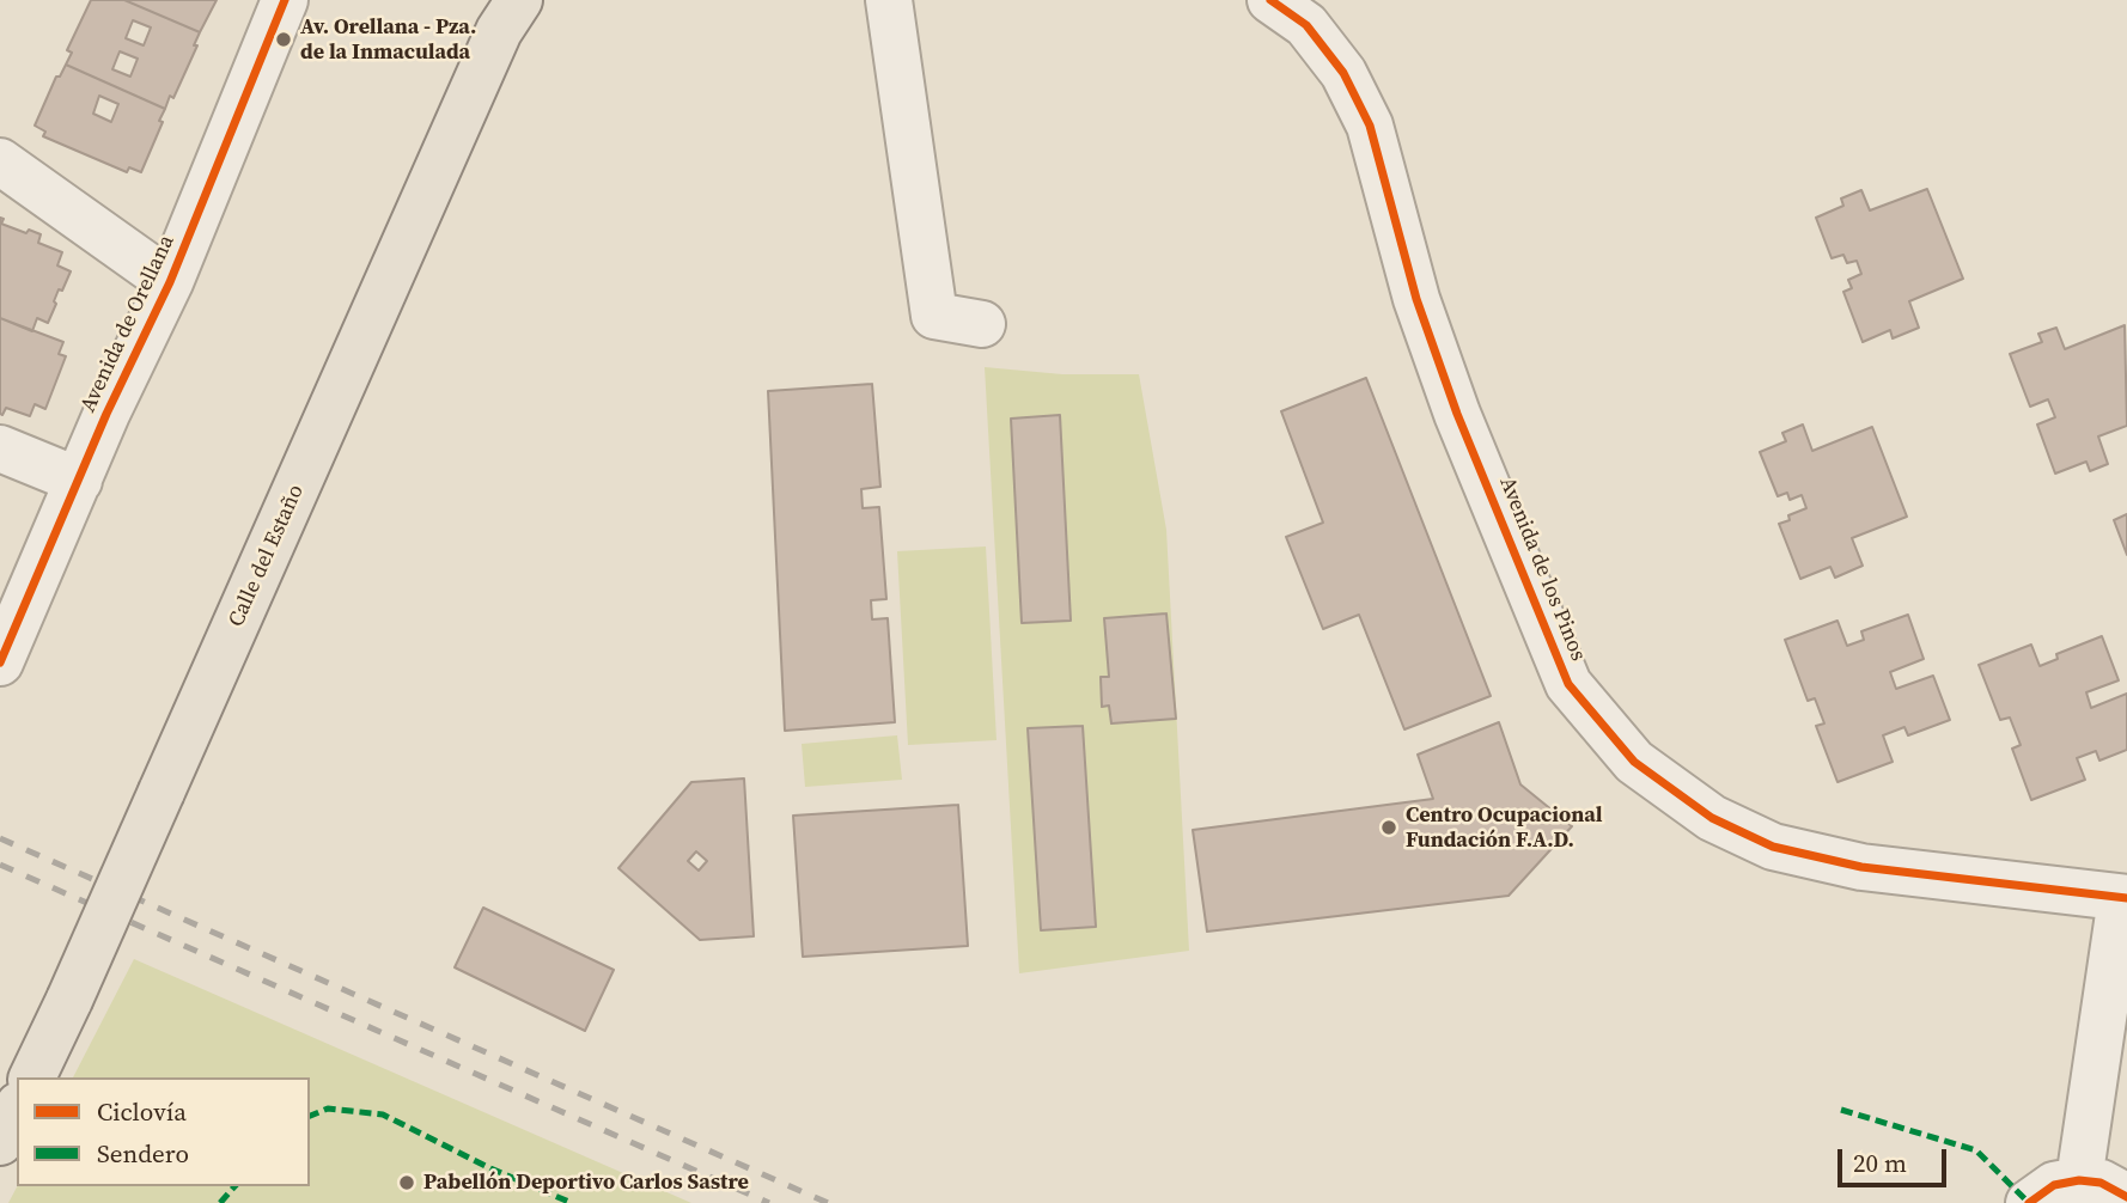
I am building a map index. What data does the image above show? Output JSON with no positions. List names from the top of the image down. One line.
{"streets":{"main road":["Calle del Estaño"],"street":["Avenida de Orellana","Avenida de los Pinos"]},"places":["Av. Orellana - Pza. de la Inmaculada","Centro Ocupacional Fundación F.A.D.","Pabellón Deportivo Carlos Sastre"],"legend":["Ciclovía","Sendero"],"scale_bar":"20 m"}
